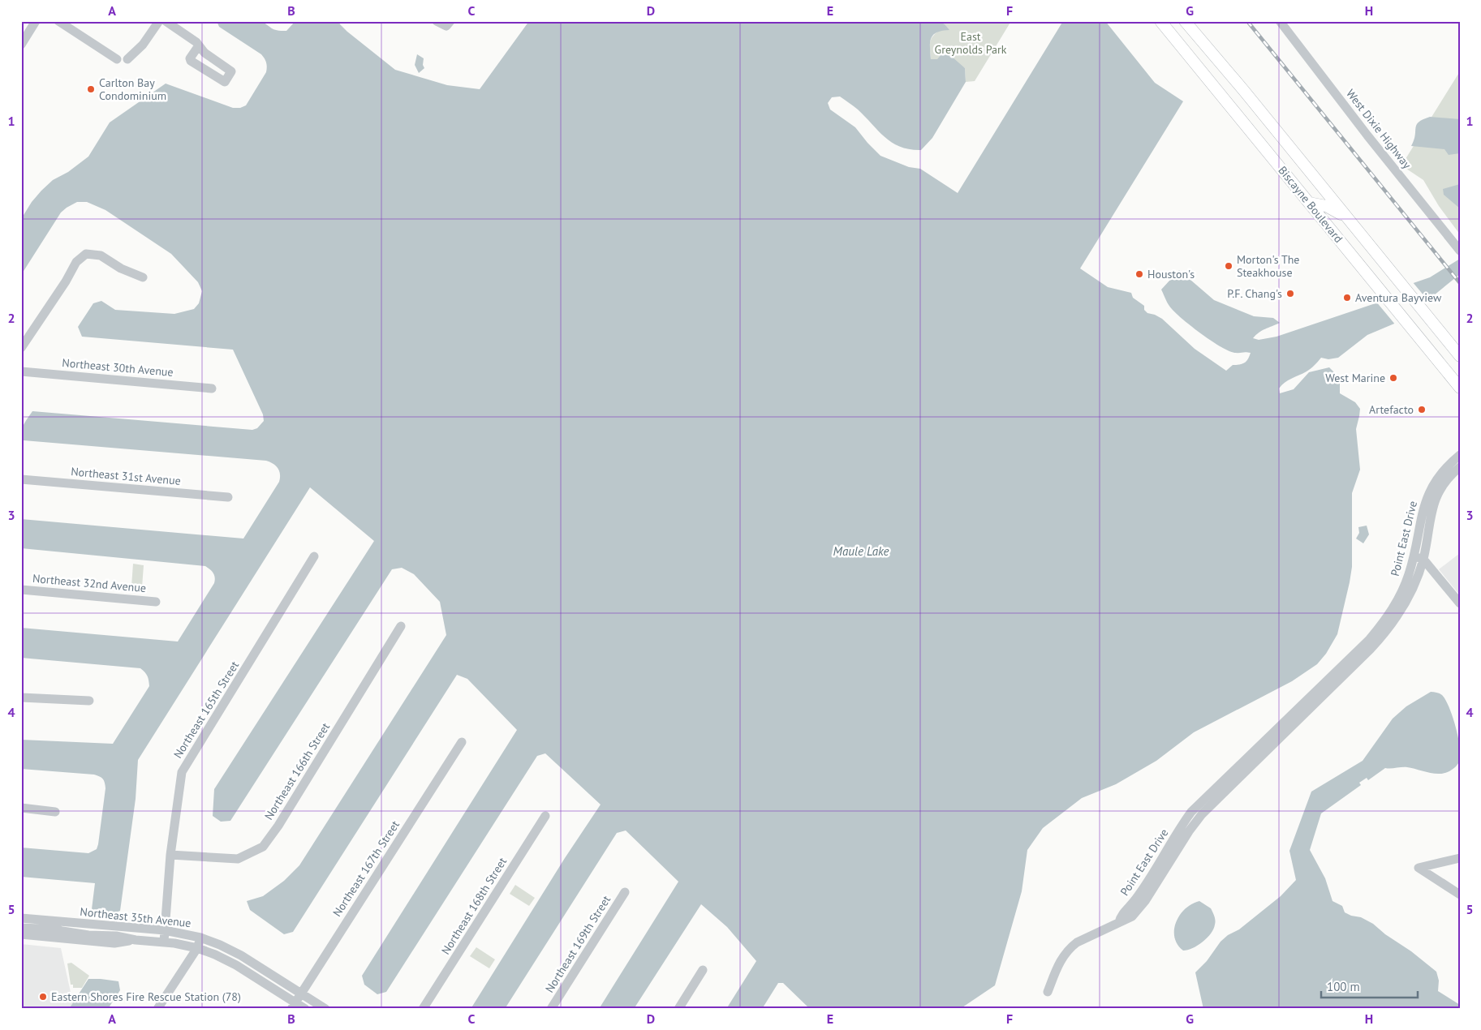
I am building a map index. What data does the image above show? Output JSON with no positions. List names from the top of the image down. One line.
{"streets":{"main road":["Biscayne Boulevard"],"street":["West Dixie Highway","Northeast 30th Avenue","Northeast 31st Avenue","Point East Drive","Northeast 32nd Avenue","Northeast 165th Street","Northeast 166th Street","Northeast 167th Street","Northeast 168th Street","Northeast 35th Avenue","Northeast 169th Street"]},"crossings":[["Northeast 165th Street","Northeast 166th Street"],["Northeast 165th Street","Northeast 35th Avenue"],["Northeast 167th Street","Northeast 35th Avenue"]],"water":["Maule Lake"],"parks":["East Greynolds Park"],"places":["Carlton Bay Condominium","Morton's The Steakhouse","Houston's","P.F. Chang's","Aventura Bayview","West Marine","Artefacto","Eastern Shores Fire Rescue Station (78)"],"scale_bar":"100 m","grid":{"columns":["A","B","C","D","E","F","G","H"],"rows":["1","2","3","4","5"]}}
